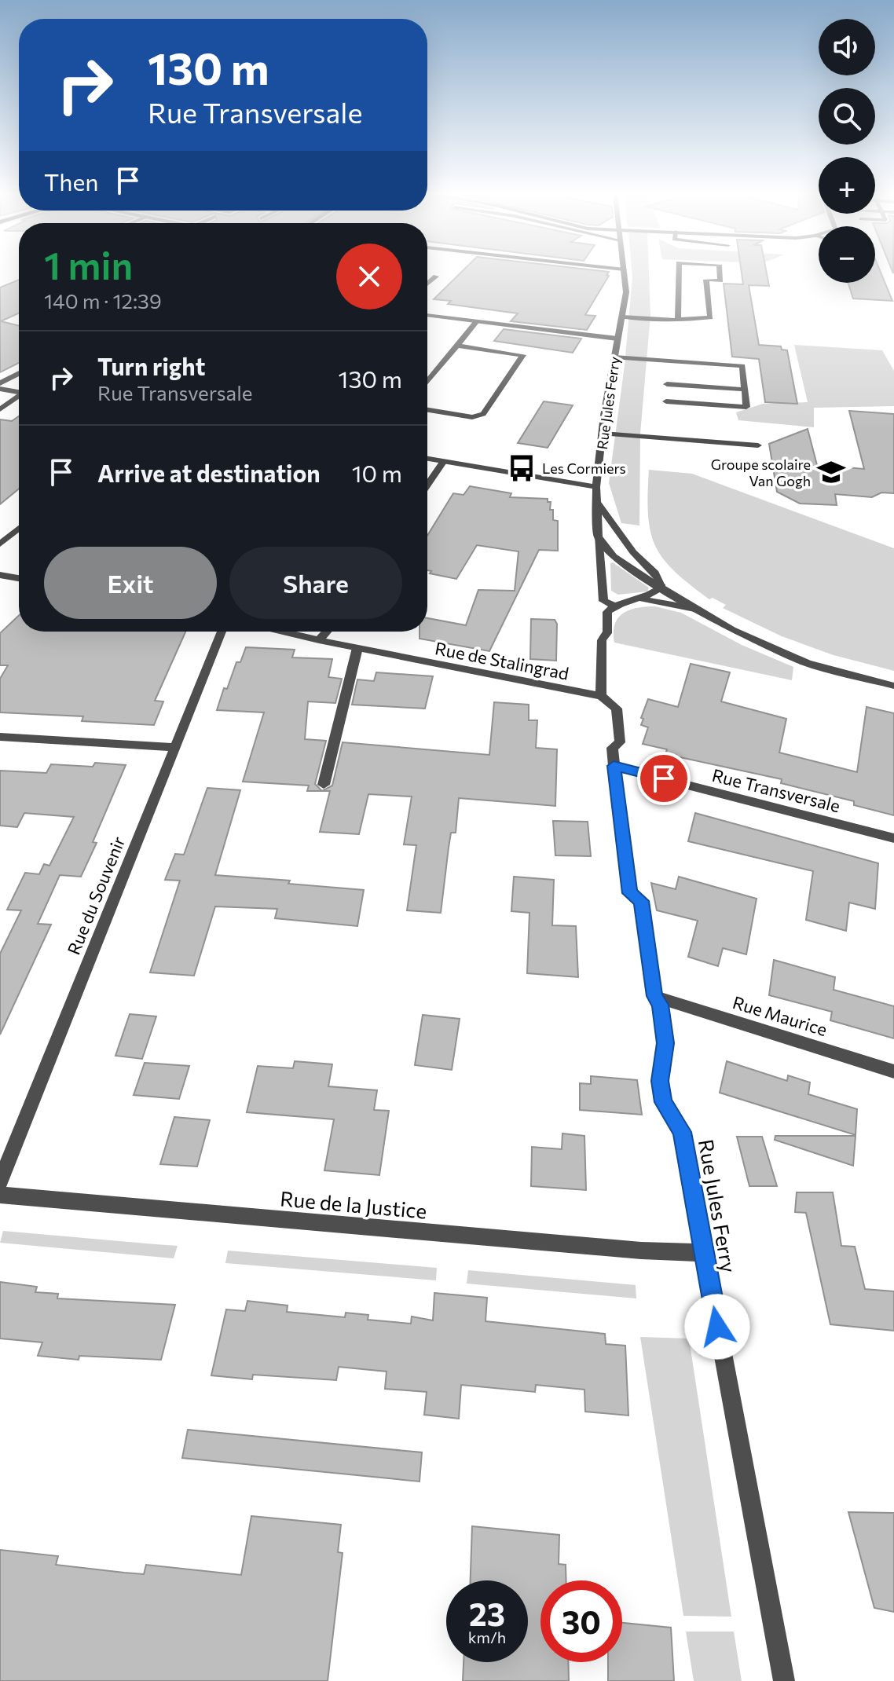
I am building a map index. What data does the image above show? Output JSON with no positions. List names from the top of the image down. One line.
{"streets":{"street":["Rue Jules Ferry","Rue de Stalingrad","Rue Transversale","Rue du Souvenir","Rue Maurice","Rue de la Justice"]},"crossings":[["Rue Jules Ferry","Rue de Stalingrad"],["Rue Jules Ferry","Rue Transversale"],["Rue Jules Ferry","Rue Maurice"],["Rue Jules Ferry","Rue de la Justice"]],"places":{"bus stop":["Les Cormiers"],"school or university":["Groupe scolaire Van Gogh"]},"page":{"map_buttons":["+","−"],"turn":["130 m","Rue Transversale"],"then":"Then","heading":["1 min","140 m · 12:39"],"list":[{"name":"Turn right","note":"Rue Transversale","value":"130 m"},{"name":"Arrive at destination","value":"10 m"}],"buttons":["Exit","Share"],"speed":"23 km/h","limit":"30"}}
